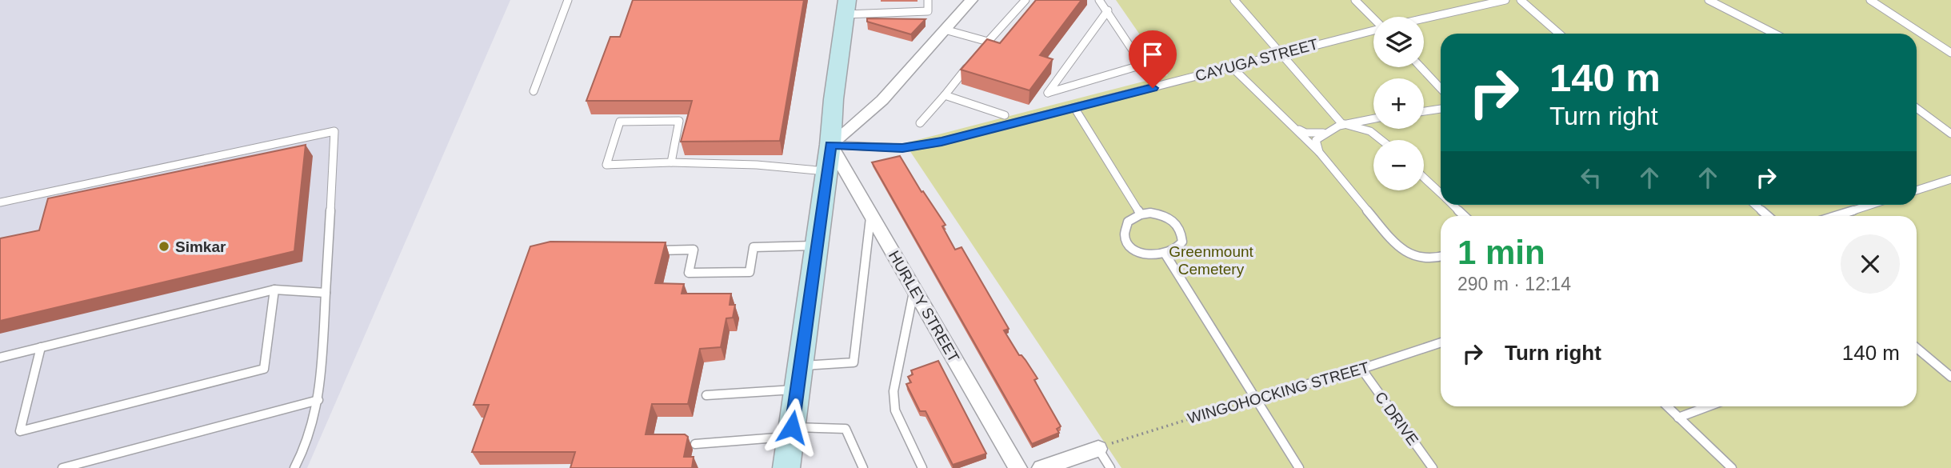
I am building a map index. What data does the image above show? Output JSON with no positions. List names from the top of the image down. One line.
{"streets":{"street":["HURLEY STREET"],"lane":["CAYUGA STREET","WINGOHOCKING STREET","C DRIVE"]},"crossings":[["CAYUGA STREET","HURLEY STREET"],["WINGOHOCKING STREET","C DRIVE"]],"parks":["Greenmount Cemetery"],"places":["Simkar"],"page":{"map_buttons":["+","−"],"turn":["140 m","Turn right"],"heading":["1 min","290 m · 12:14"],"list":[{"name":"Turn right","value":"140 m"}]}}
